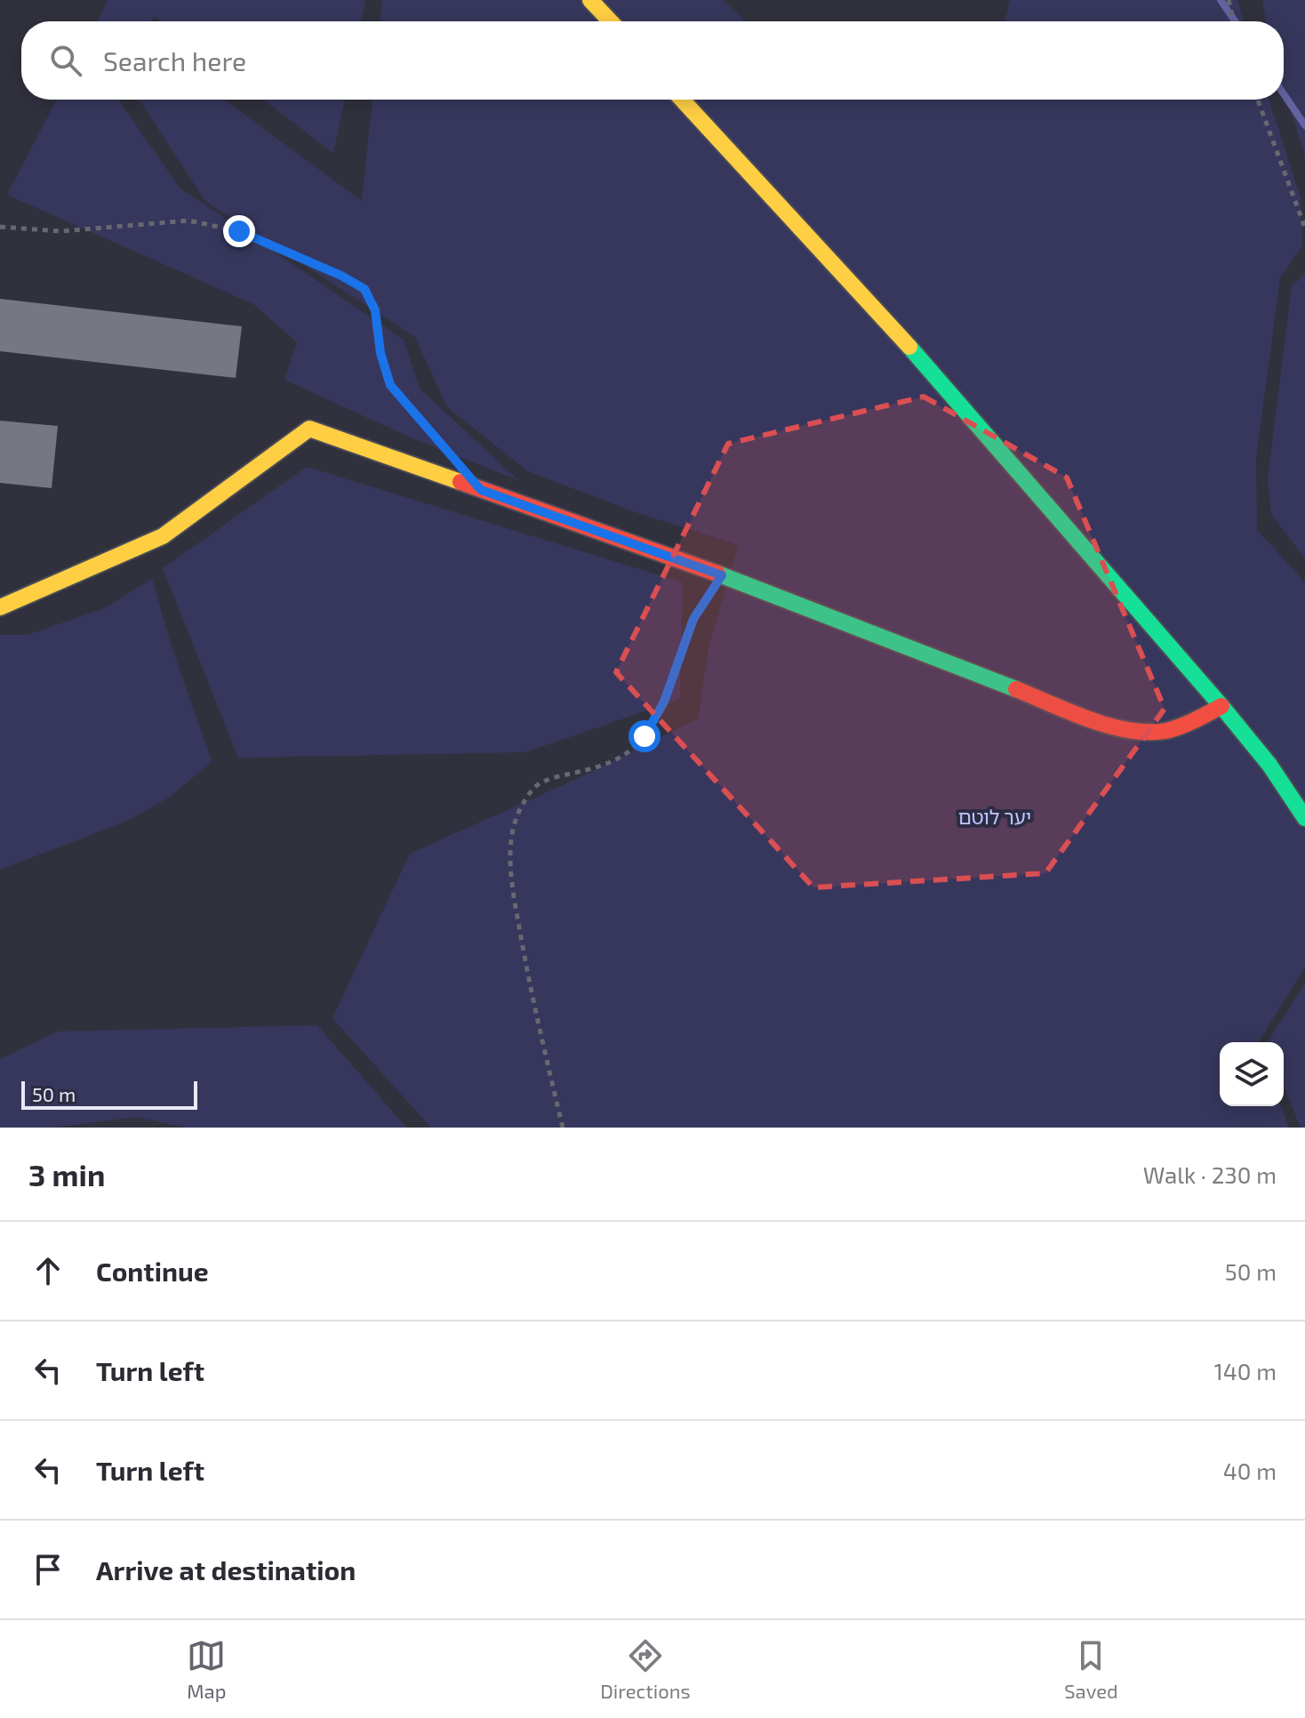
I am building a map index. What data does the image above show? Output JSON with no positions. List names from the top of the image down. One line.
{"parks":["יער לוטם"],"scale_bar":"50 m","page":{"search":"Search here","scale":"50 m","heading":["3 min","Walk · 230 m"],"list":[["Continue","50 m"],["Turn left","140 m"],["Turn left","40 m"],"Arrive at destination"],"nav":["Map","Directions","Saved"]}}
